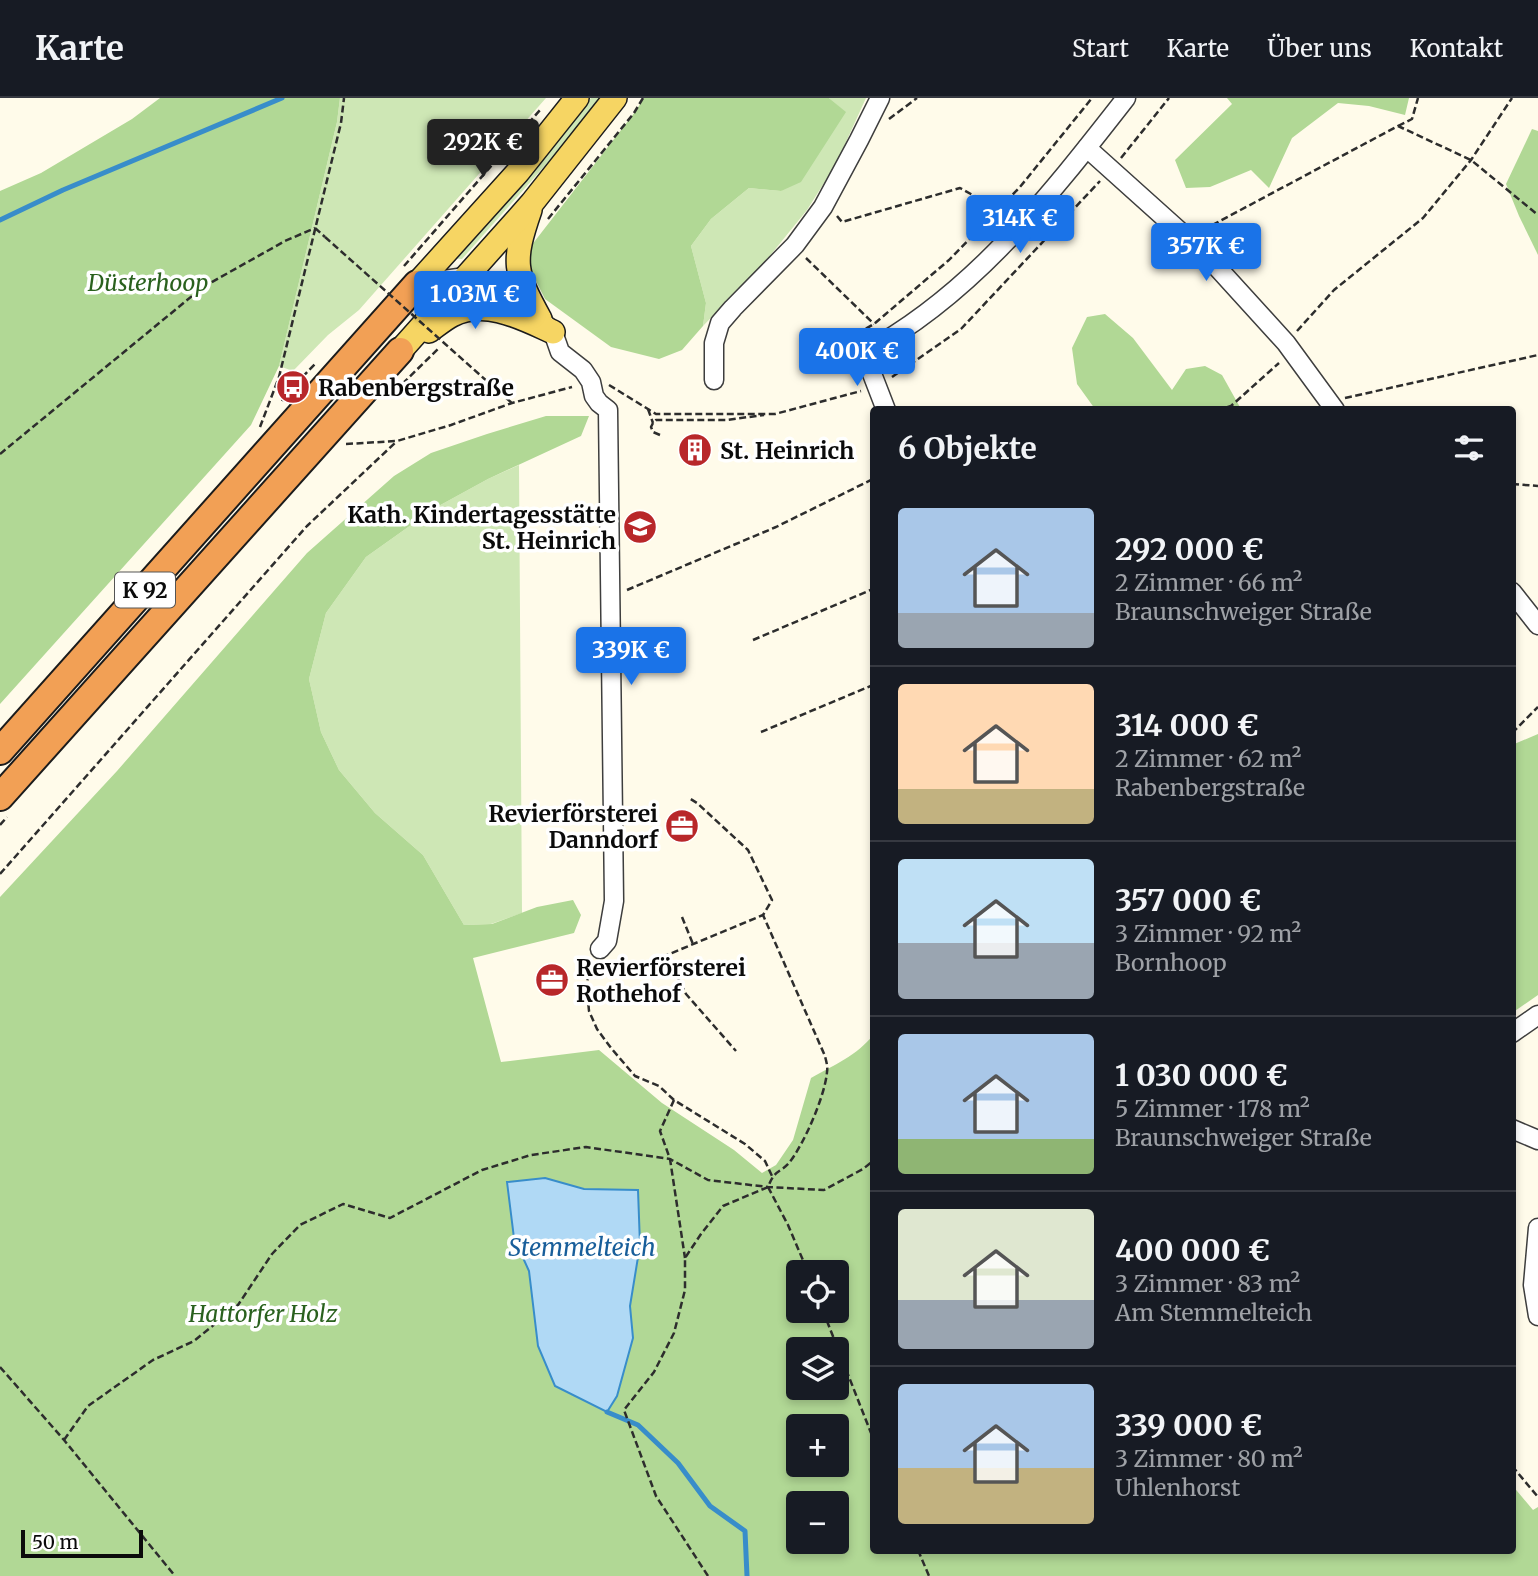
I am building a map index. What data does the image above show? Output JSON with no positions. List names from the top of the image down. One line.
{"streets":{"highway":["K 92"]},"water":["Stemmelteich"],"parks":["Düsterhoop","Hattorfer Holz"],"places":{"bus stop":["Rabenbergstraße"],"building":["St. Heinrich"],"school or university":["Kath. Kindertagesstätte St. Heinrich"],"office":["Revierförsterei Danndorf","Revierförsterei Rothehof"]},"scale_bar":"50 m","page":{"header":"Karte","nav":["Start","Karte","Über uns","Kontakt"],"price":["292K €","314K €","357K €","1.03M €","400K €","339K €"],"heading":"6 Objekte","list":[{"name":"292 000 €","note":"2 Zimmer · 66 m² · Braunschweiger Straße"},{"name":"314 000 €","note":"2 Zimmer · 62 m² · Rabenbergstraße"},{"name":"357 000 €","note":"3 Zimmer · 92 m² · Bornhoop"},{"name":"1 030 000 €","note":"5 Zimmer · 178 m² · Braunschweiger Straße"},{"name":"400 000 €","note":"3 Zimmer · 83 m² · Am Stemmelteich"},{"name":"339 000 €","note":"3 Zimmer · 80 m² · Uhlenhorst"}],"map_buttons":["+","−"],"scale":"50 m"}}
